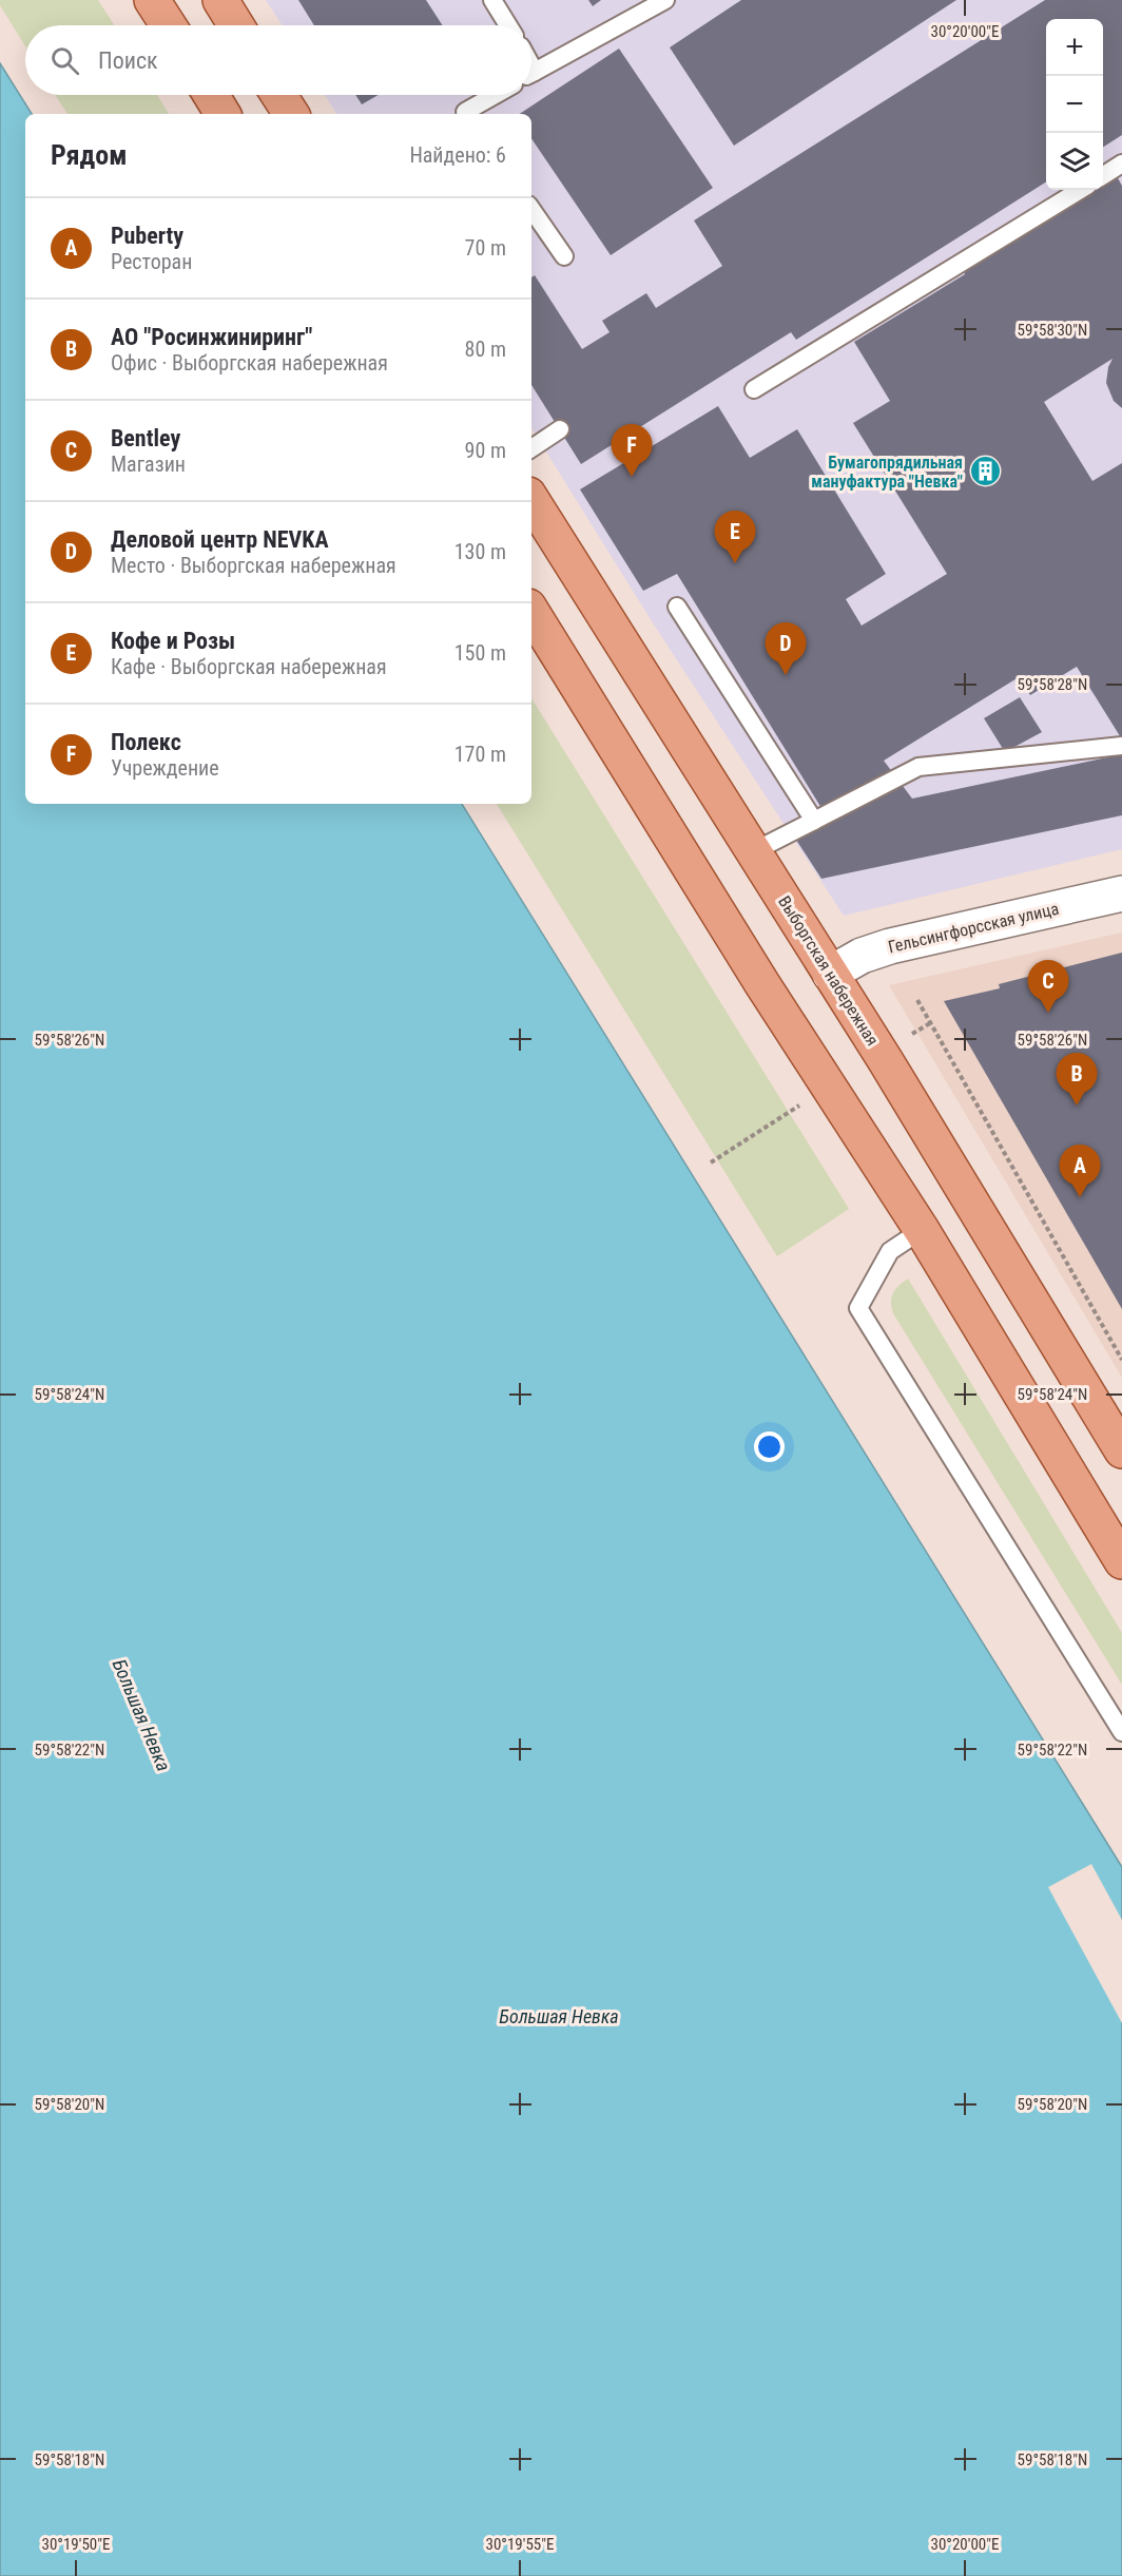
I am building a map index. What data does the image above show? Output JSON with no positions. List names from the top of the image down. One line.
{"streets":{"main road":["Выборгская набережная"],"street":["Гельсингфорсская улица"]},"crossings":[["Гельсингфорсская улица","Выборгская набережная"]],"water":["Большая Невка"],"places":{"building":["Бумагопрядильная мануфактура \"Невка\""]},"page":{"map_buttons":["+","−"],"search":"Поиск","heading":["Рядом","Найдено: 6"],"list":[{"mark":"A","name":"Puberty","note":"Ресторан","value":"70 m"},{"mark":"B","name":"АО \"Росинжиниринг\"","note":"Офис · Выборгская набережная","value":"80 m"},{"mark":"C","name":"Bentley","note":"Магазин","value":"90 m"},{"mark":"D","name":"Деловой центр NEVKA","note":"Место · Выборгская набережная","value":"130 m"},{"mark":"E","name":"Кофе и Розы","note":"Кафе · Выборгская набережная","value":"150 m"},{"mark":"F","name":"Полекс","note":"Учреждение","value":"170 m"}],"pins":["F","E","D","C","B","A"]},"coordinates":["30°20'00\"E","59°58'30\"N","59°58'28\"N","59°58'26\"N","59°58'24\"N","59°58'22\"N","59°58'20\"N","59°58'18\"N","30°19'50\"E","30°19'55\"E"]}
